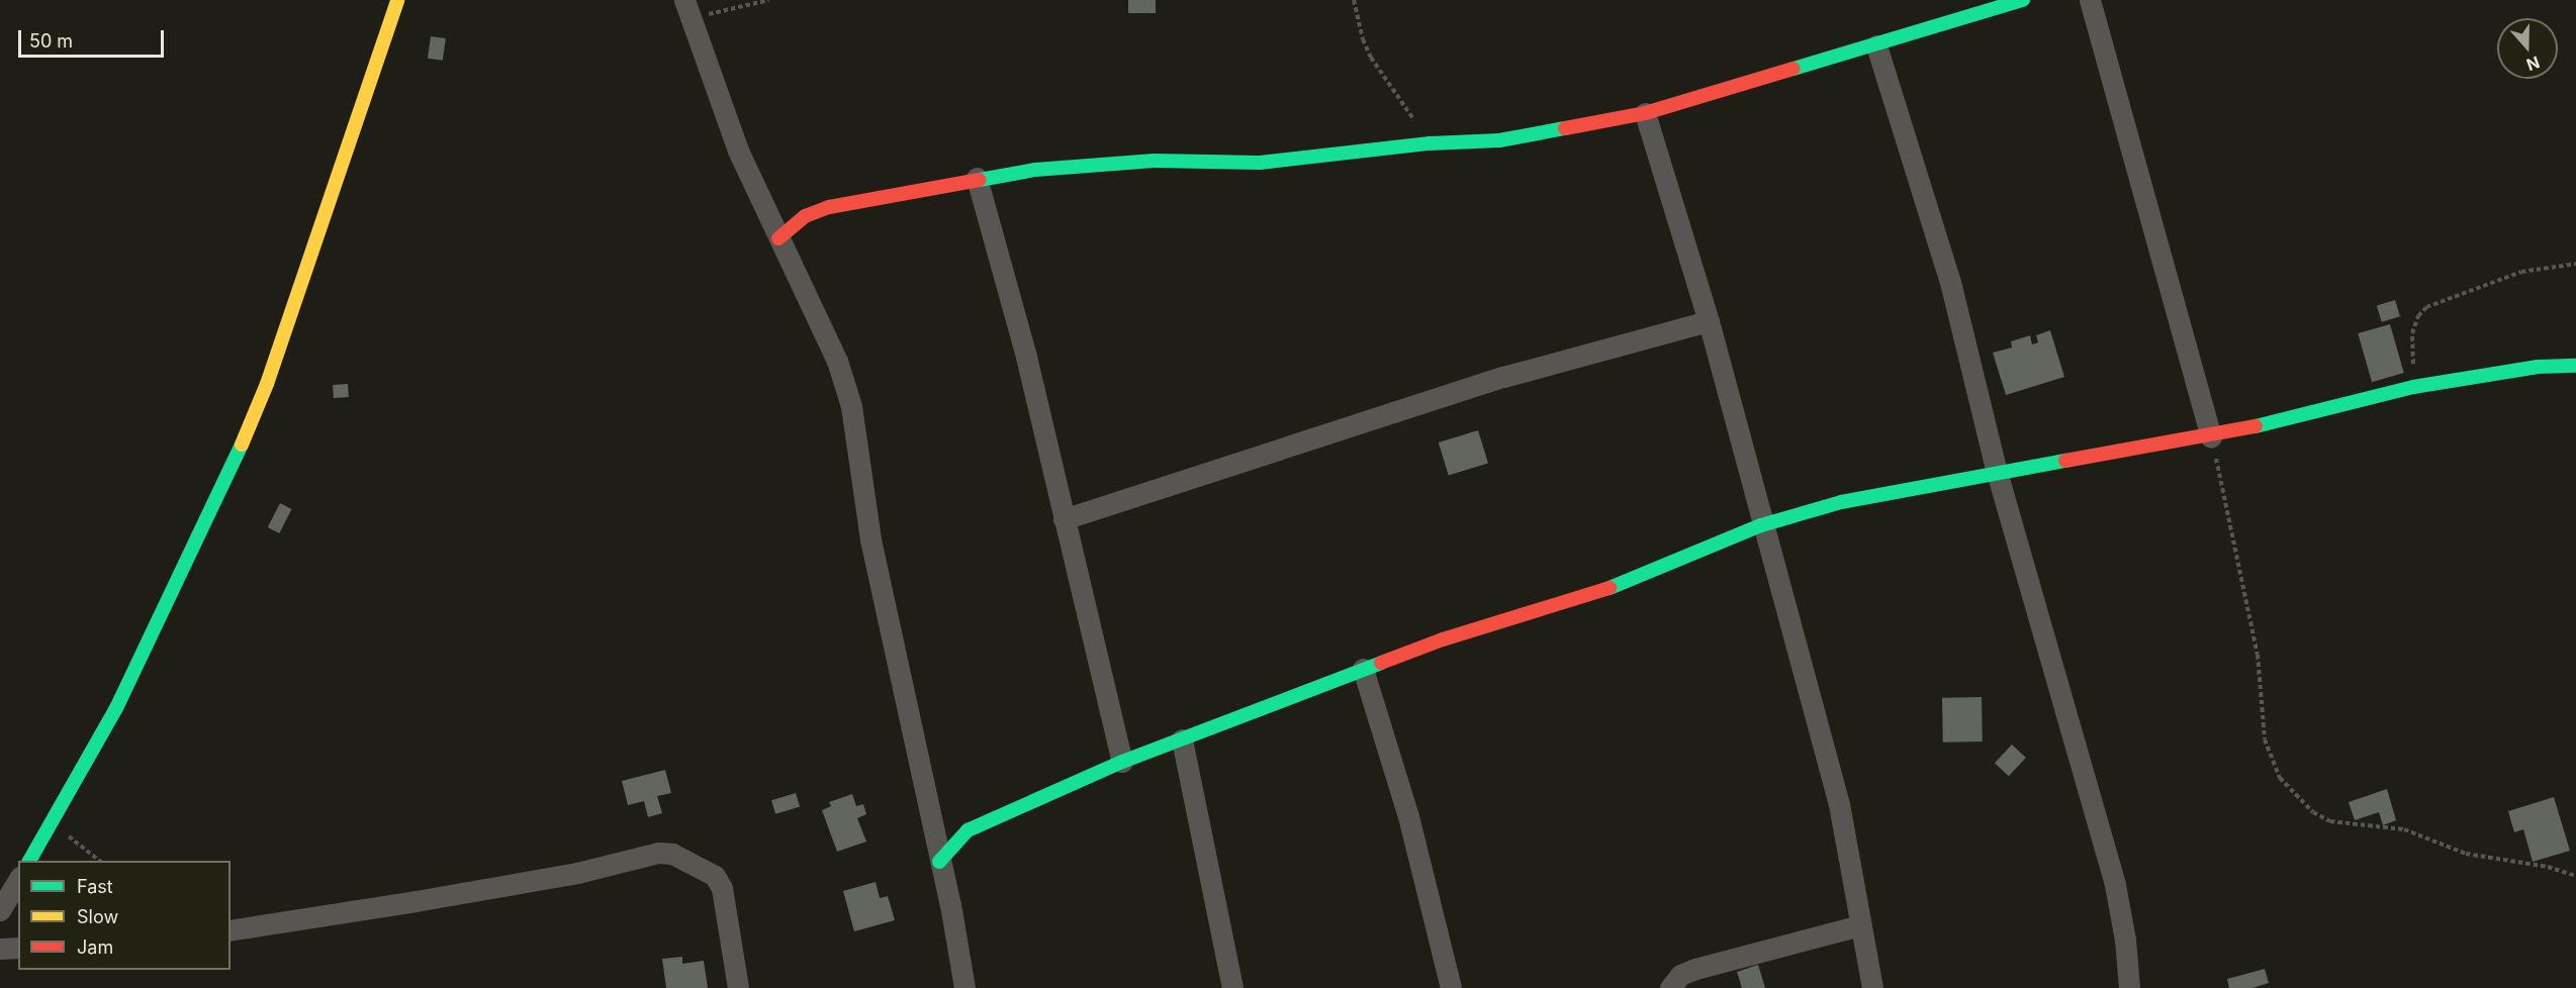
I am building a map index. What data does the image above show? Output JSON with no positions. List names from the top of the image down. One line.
{"legend":["Fast","Slow","Jam"],"scale_bar":"50 m","north":"bottom"}
